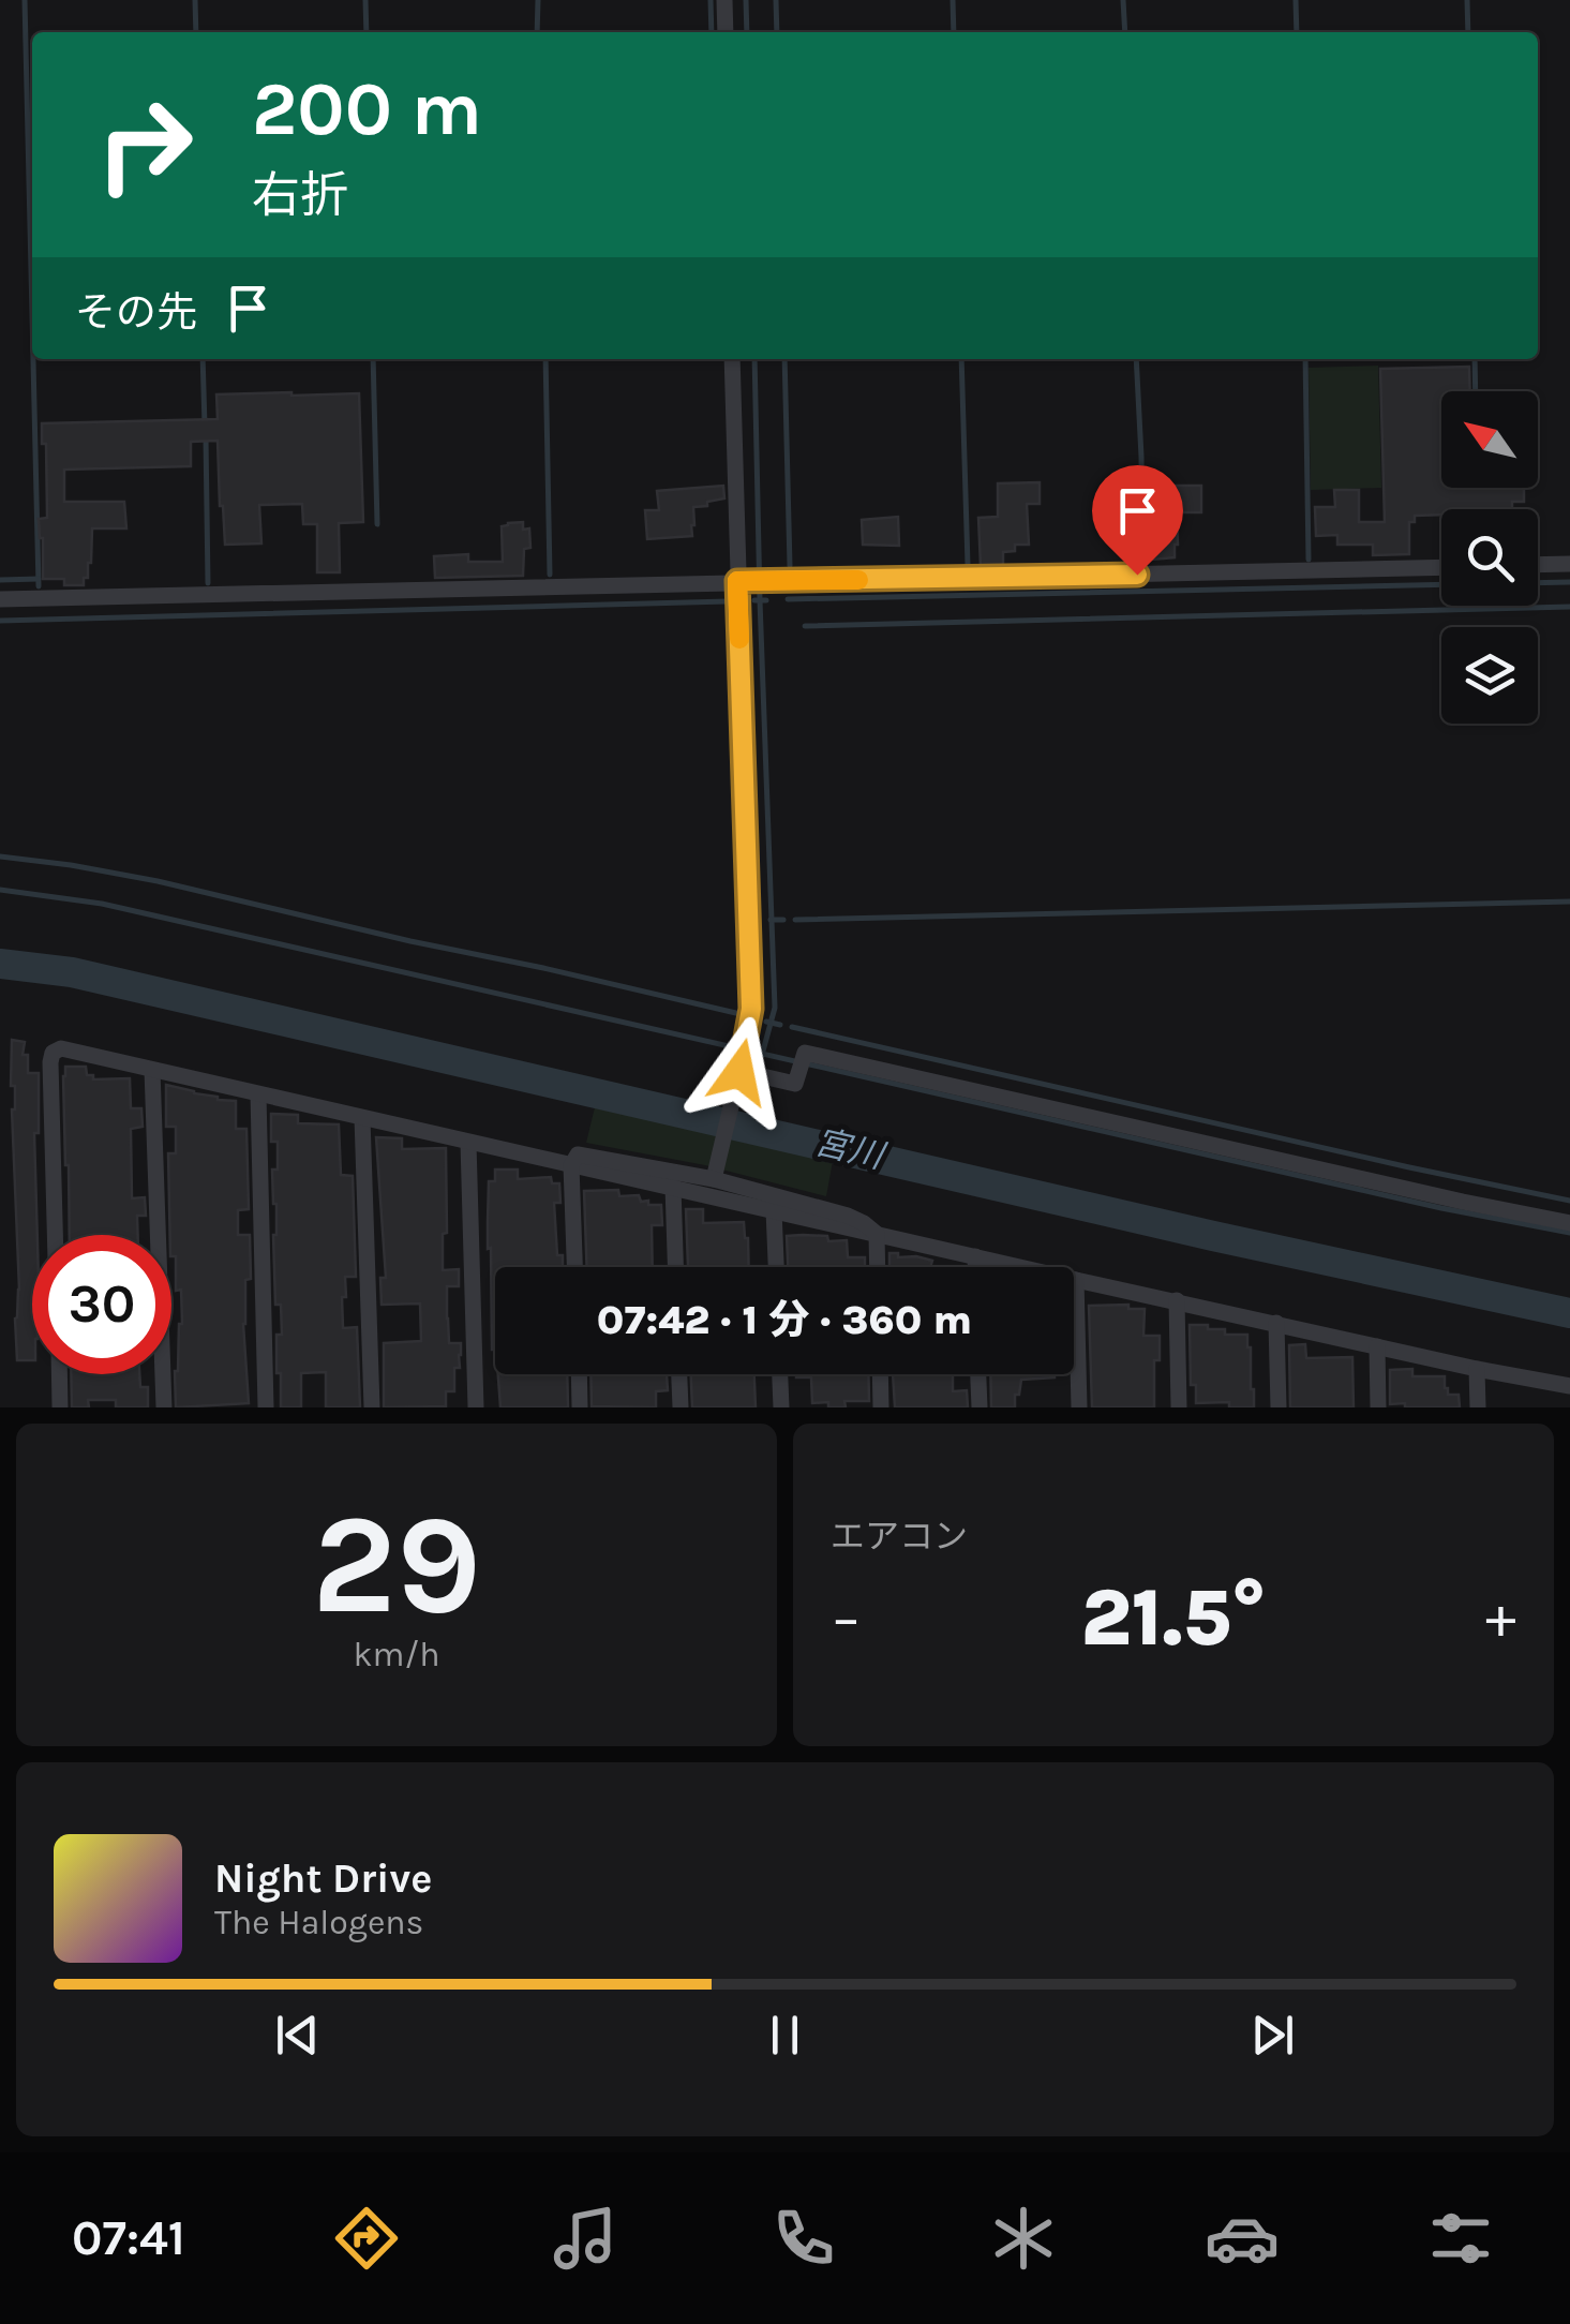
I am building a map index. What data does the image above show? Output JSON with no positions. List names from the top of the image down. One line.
{"water":["宮川"],"north":"top left","page":{"turn":["200 m","右折"],"then":"その先","limit":"30","trip":"07:42 · 1 分 · 360 m","tile":[["29","km/h"],"エアコン"],"heat":["−","21.5°","+"],"song":["Night Drive","The Halogens"],"tabs":"07:41"}}
